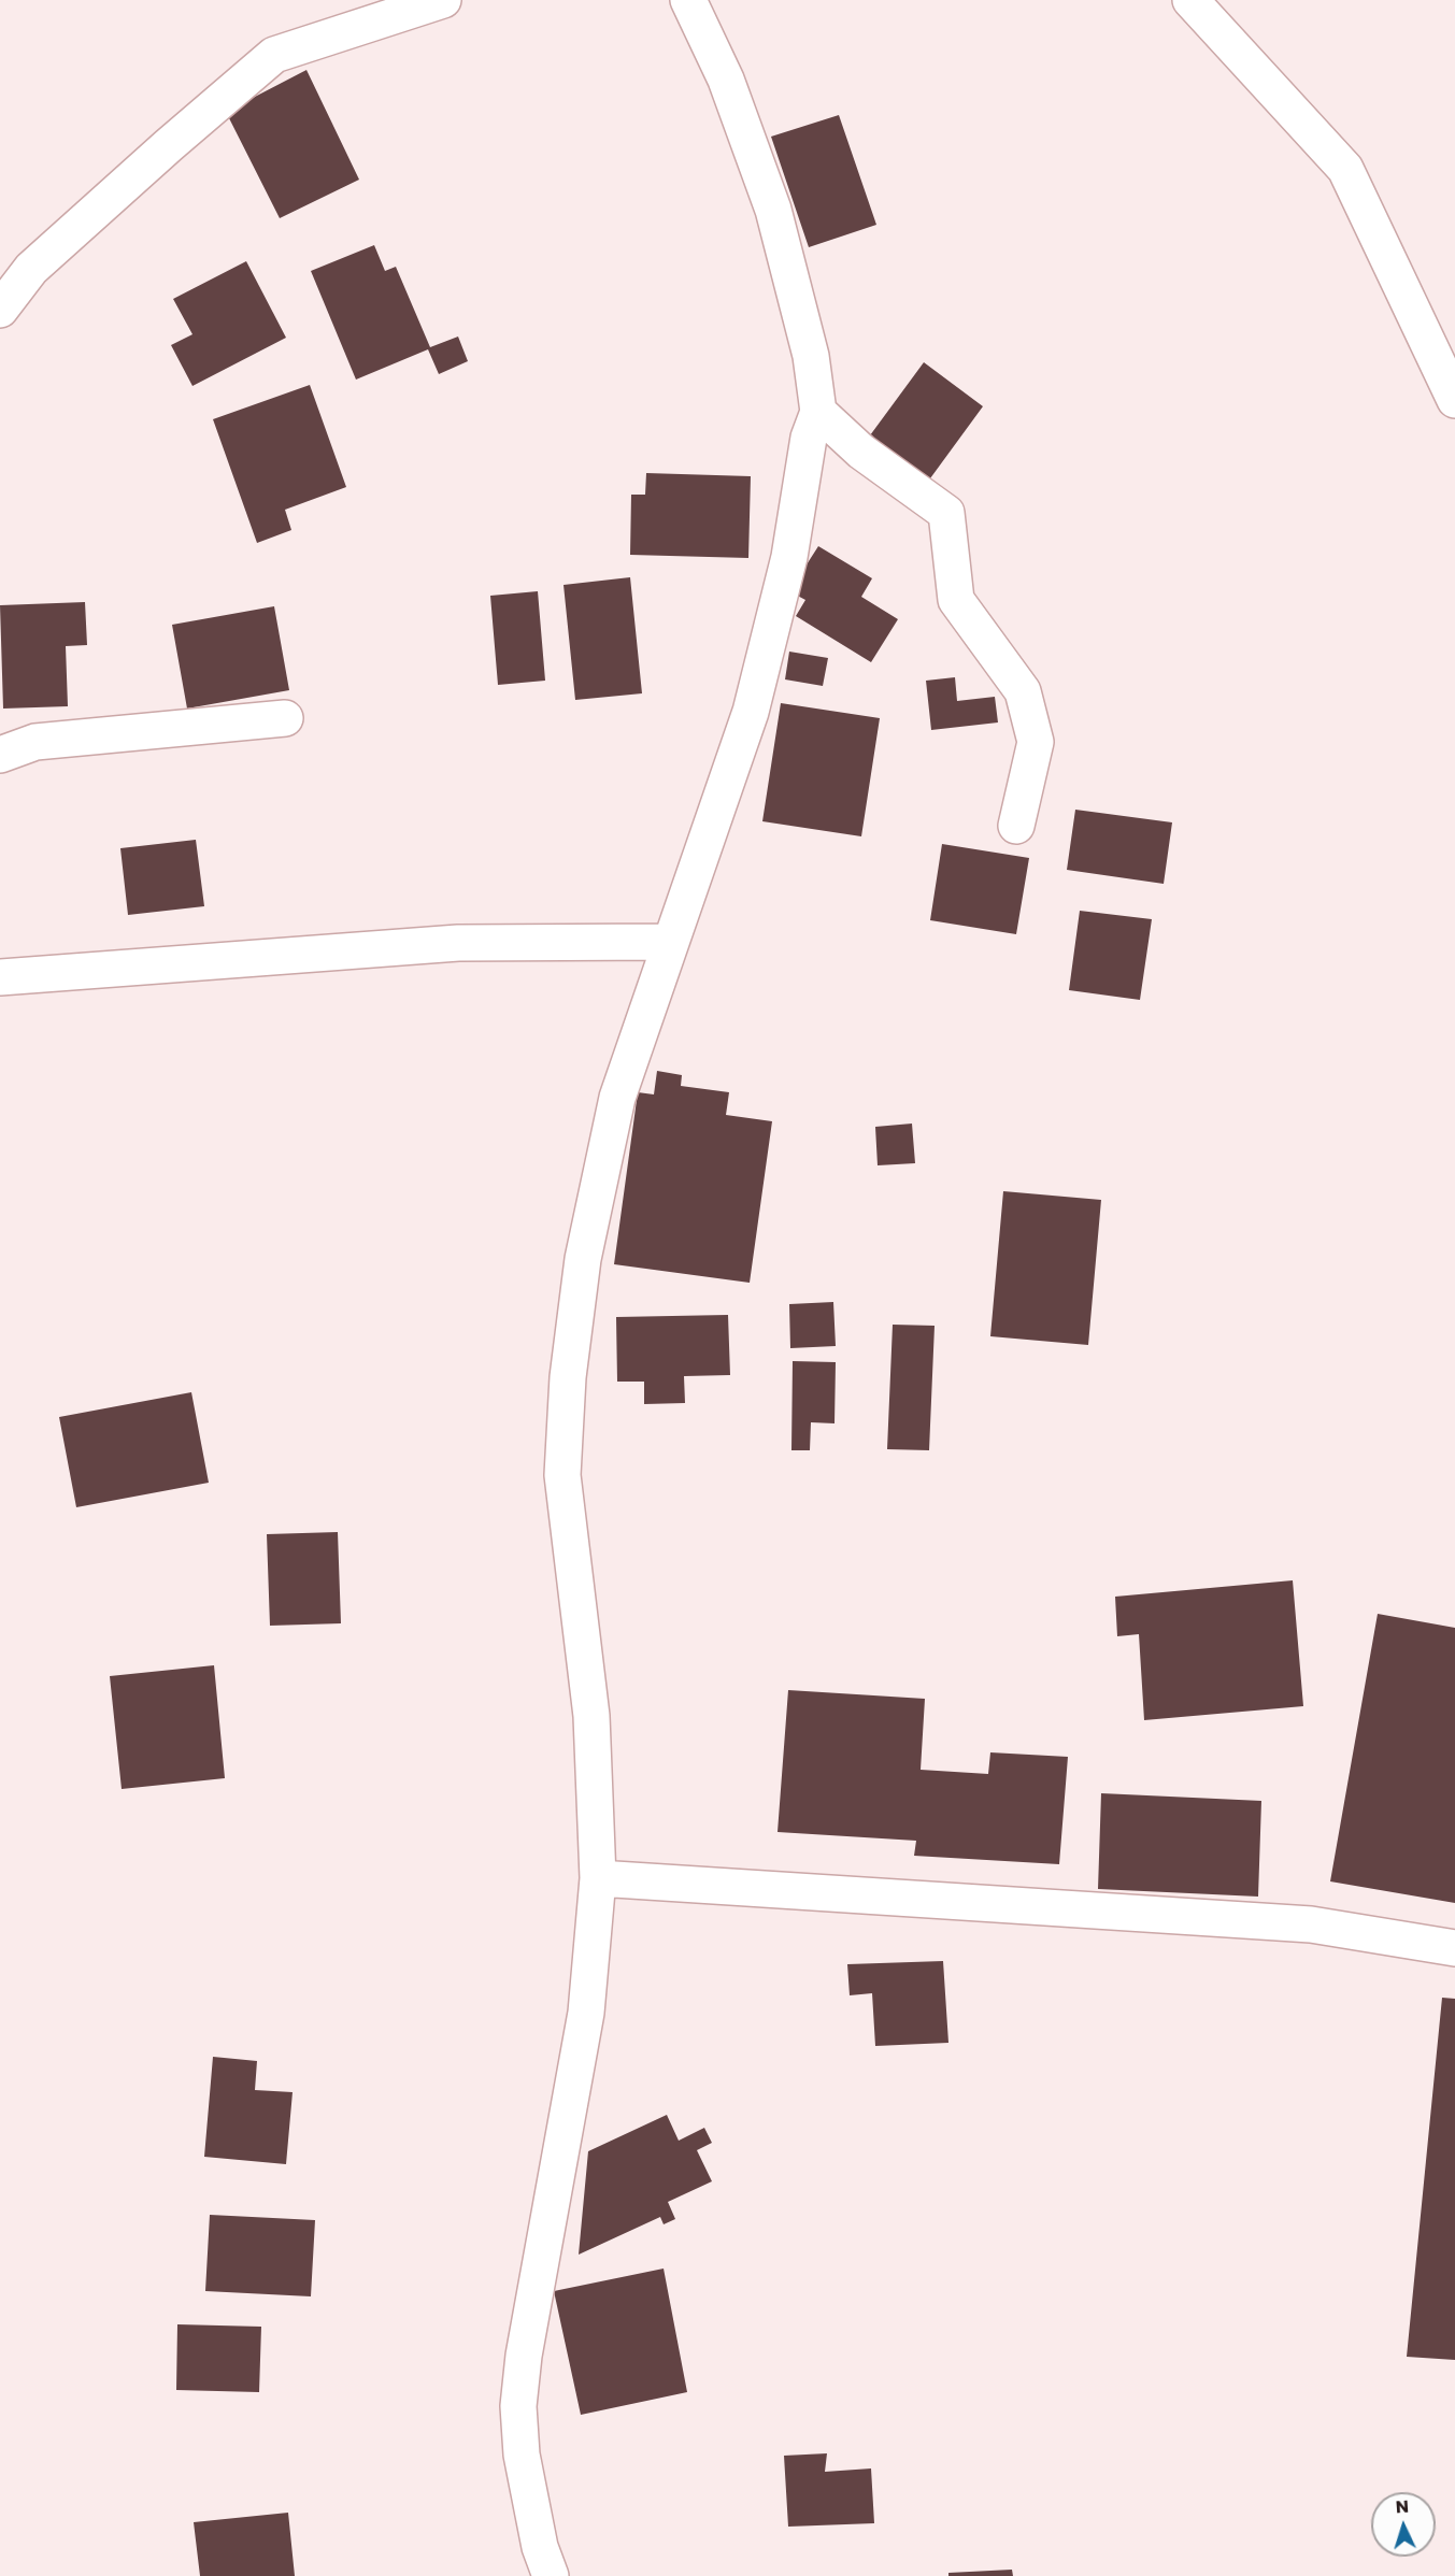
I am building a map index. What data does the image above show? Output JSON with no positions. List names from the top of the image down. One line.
{"north":"top"}
